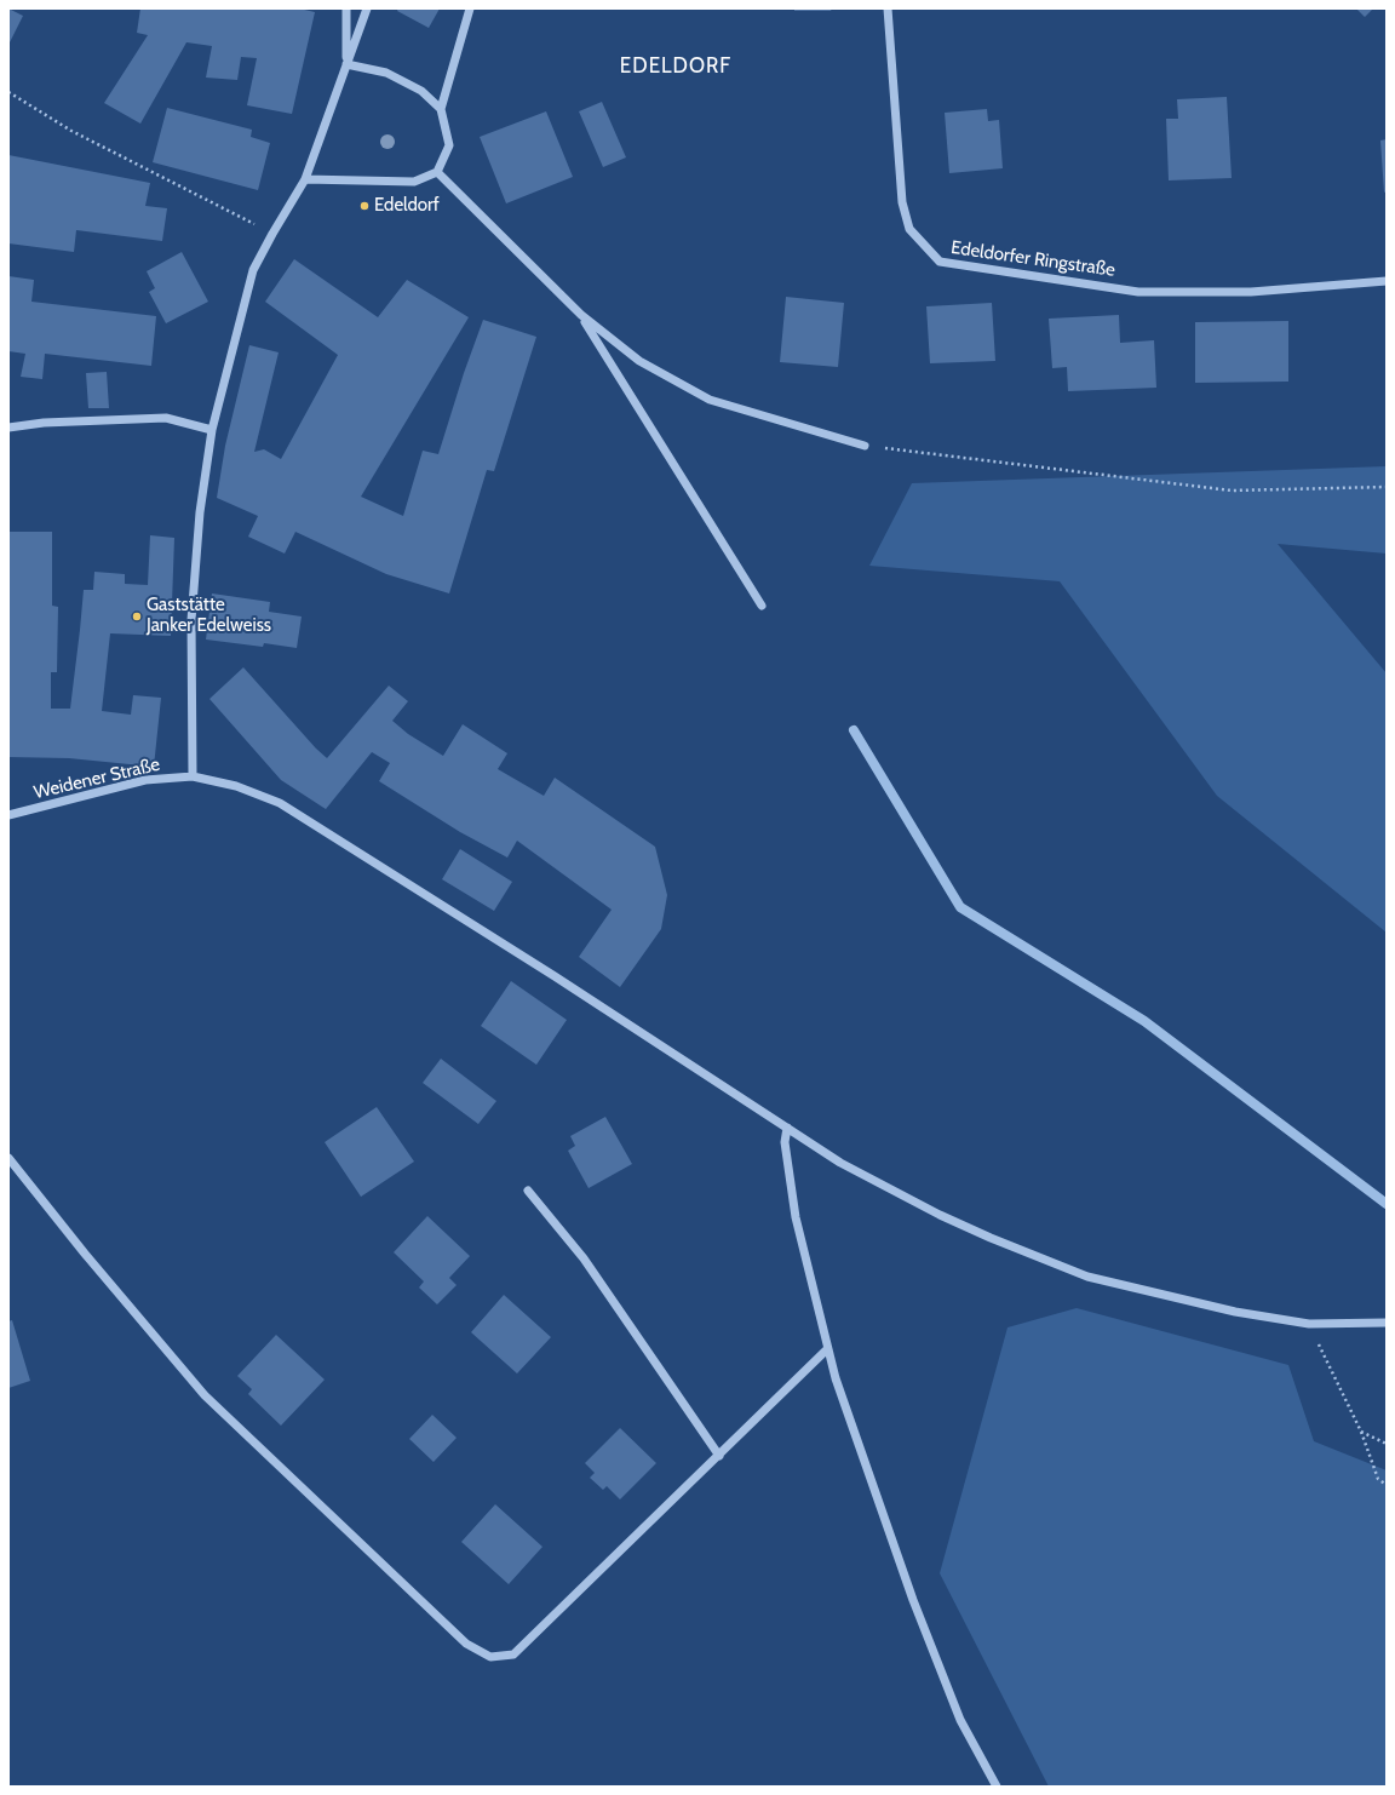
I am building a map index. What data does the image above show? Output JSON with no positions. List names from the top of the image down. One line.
{"streets":{"street":["Edeldorfer Ringstraße","Weidener Straße"]},"districts":["EDELDORF"],"places":["Edeldorf","Gaststätte Janker Edelweiss"]}
